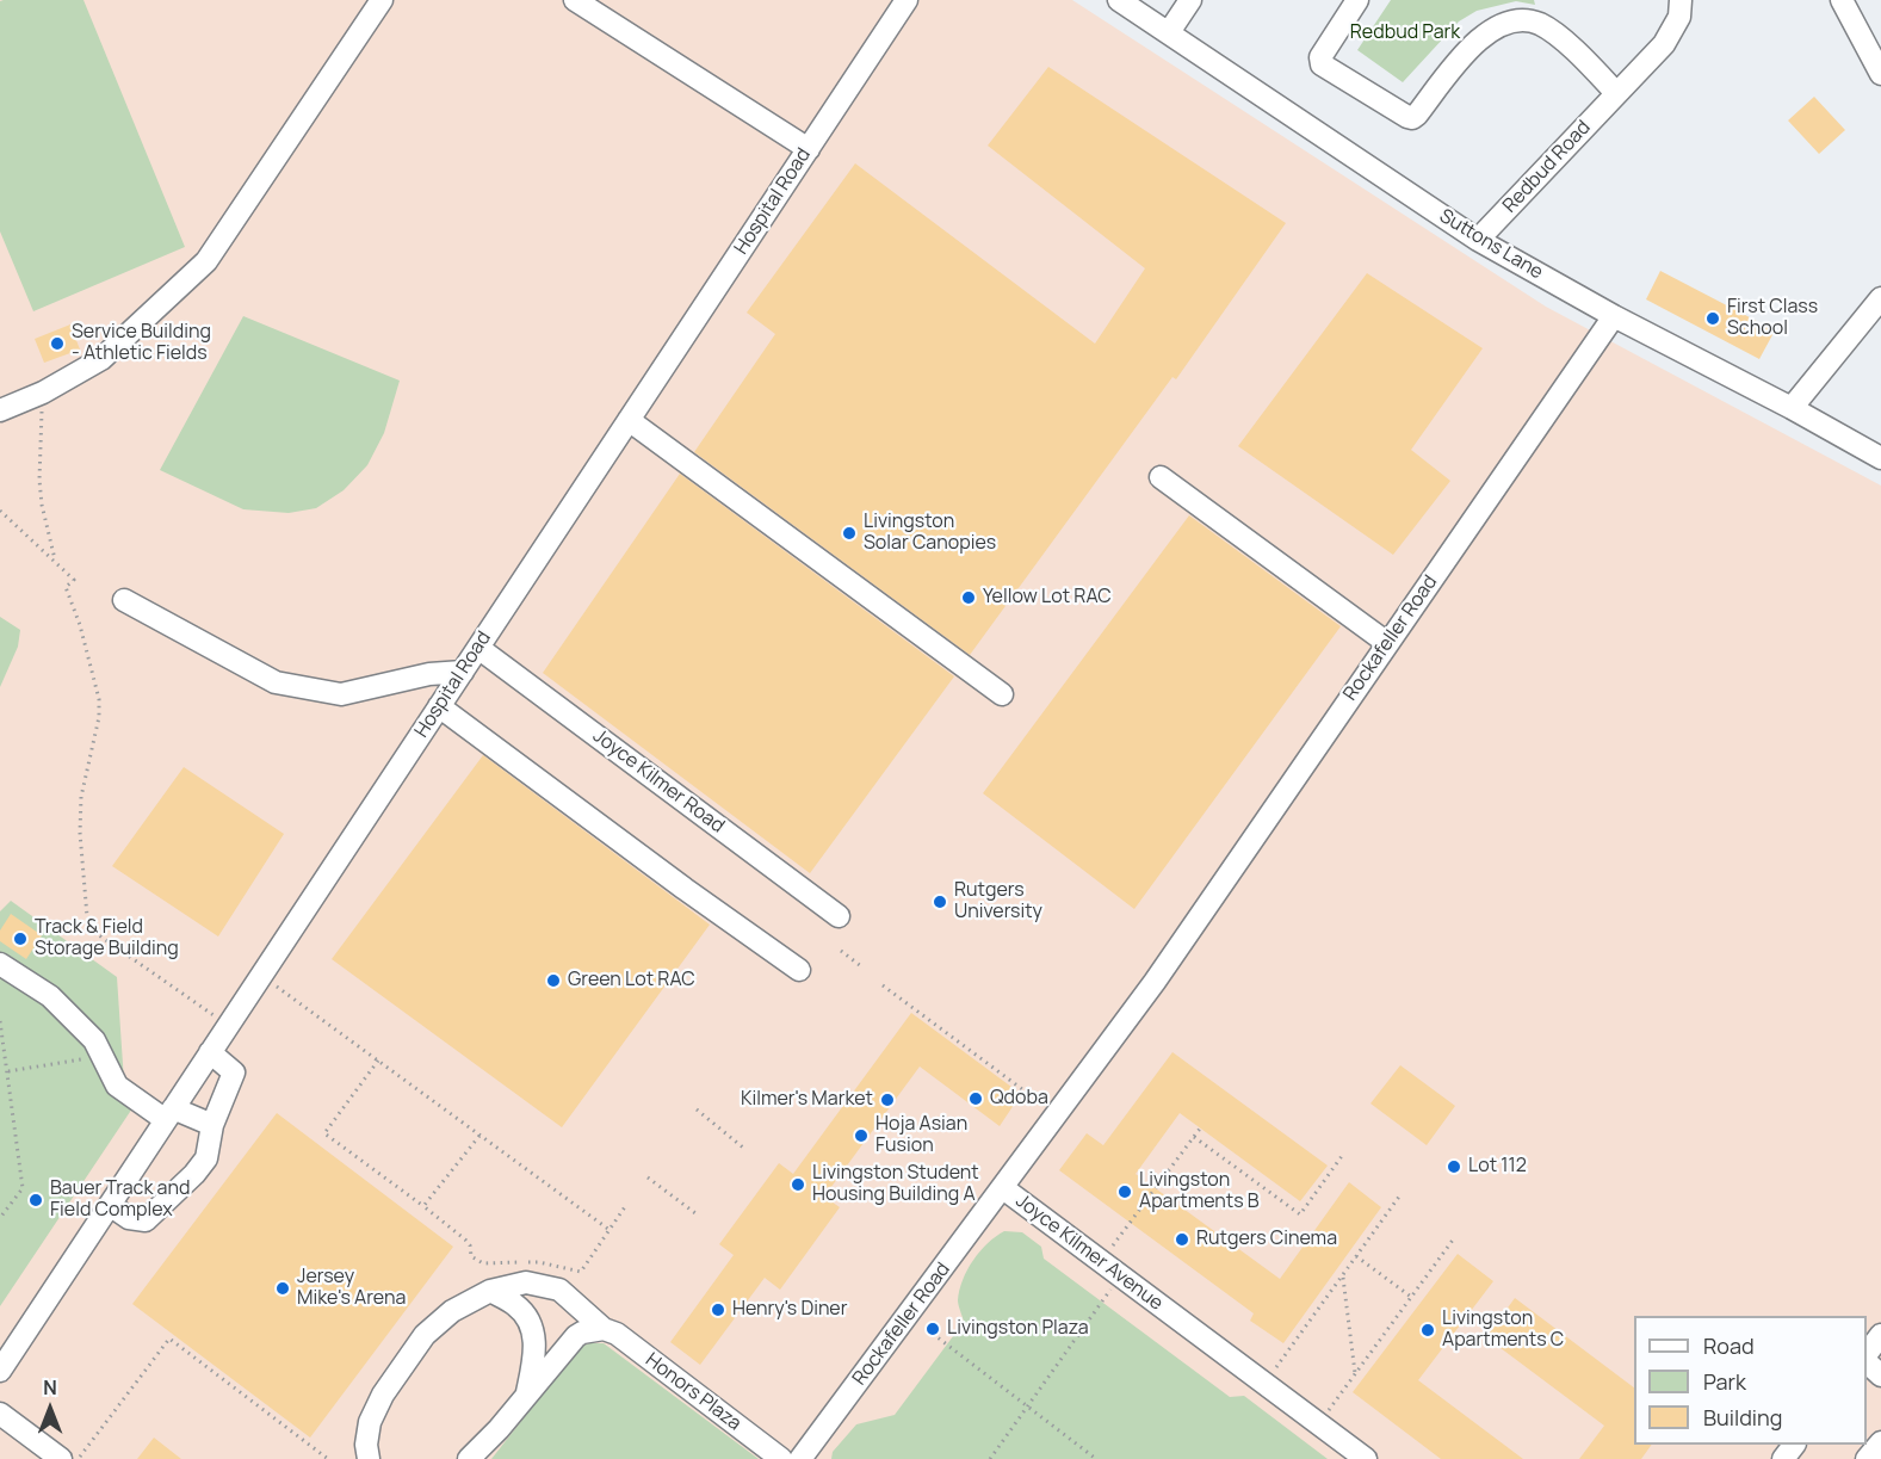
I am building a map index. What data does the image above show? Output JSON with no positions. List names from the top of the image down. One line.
{"streets":{"street":["Redbud Road","Hospital Road","Suttons Lane","Rockafeller Road","Joyce Kilmer Road","Joyce Kilmer Avenue","Honors Plaza"]},"crossings":[["Redbud Road","Suttons Lane"],["Hospital Road","Joyce Kilmer Road"],["Suttons Lane","Rockafeller Road"],["Rockafeller Road","Joyce Kilmer Avenue"]],"parks":["Redbud Park"],"places":["First Class School","Service Building - Athletic Fields","Livingston Solar Canopies","Yellow Lot RAC","Rutgers University","Track & Field Storage Building","Green Lot RAC","Qdoba","Kilmer's Market","Hoja Asian Fusion","Lot 112","Livingston Student Housing Building A","Livingston Apartments B","Bauer Track and Field Complex","Rutgers Cinema","Jersey Mike's Arena","Henry's Diner","Livingston Plaza","Livingston Apartments C"],"legend":["Road","Park","Building"],"north":"top"}
